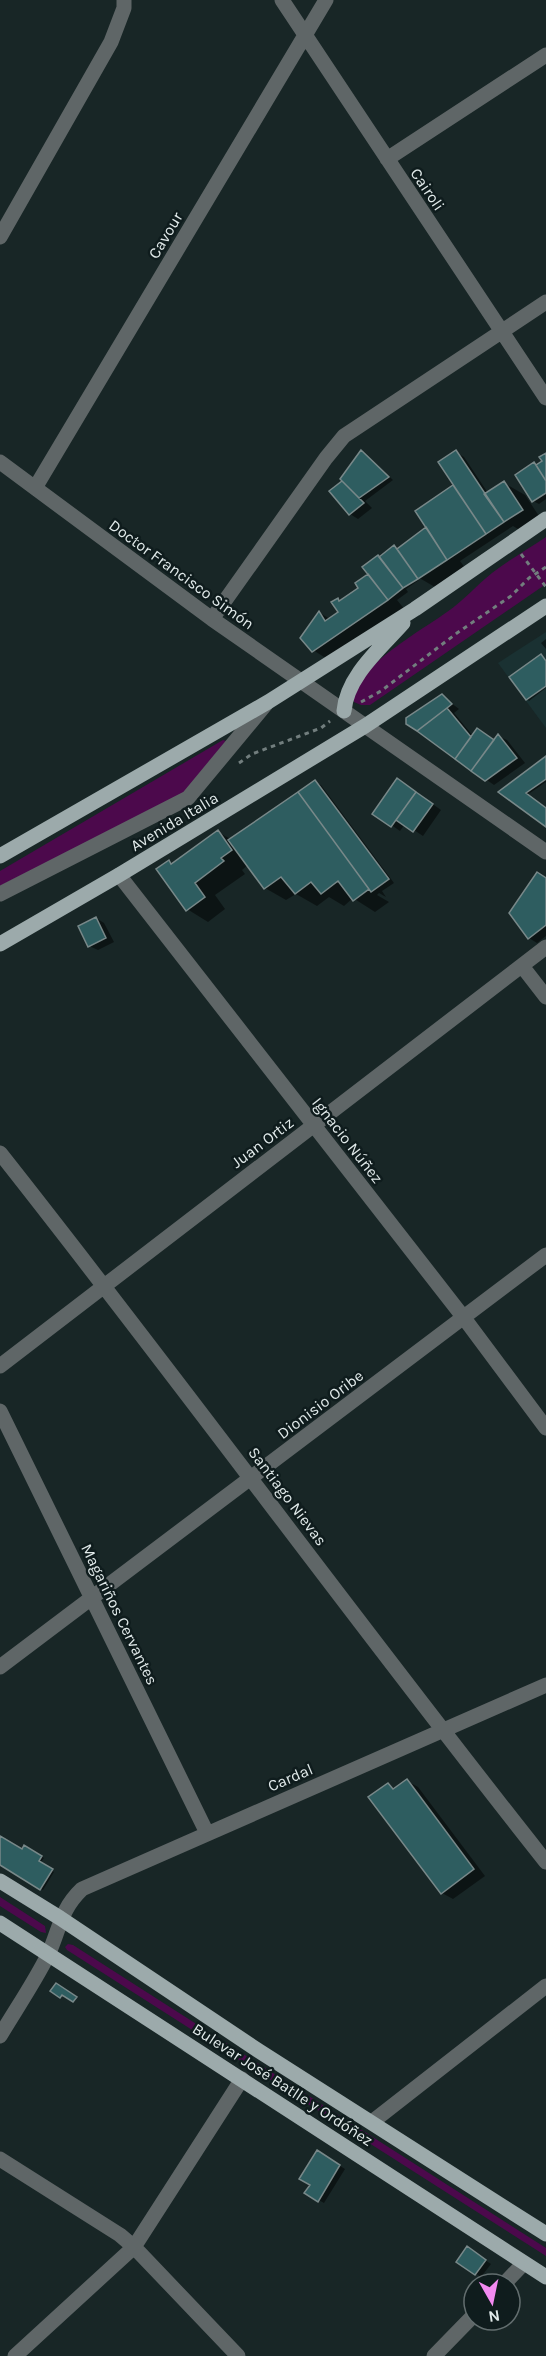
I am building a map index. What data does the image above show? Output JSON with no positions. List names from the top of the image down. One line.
{"streets":{"main road":["Avenida Italia","Bulevar José Batlle y Ordóñez"],"street":["Cairoli","Cavour","Doctor Francisco Simón","Ignacio Núñez","Juan Ortiz","Dionisio Oribe","Santiago Nievas","Magariños Cervantes","Cardal"]},"crossings":[["Cairoli","Cavour"],["Cavour","Doctor Francisco Simón"],["Doctor Francisco Simón","Avenida Italia"],["Avenida Italia","Ignacio Núñez"],["Ignacio Núñez","Juan Ortiz"],["Ignacio Núñez","Dionisio Oribe"],["Juan Ortiz","Santiago Nievas"],["Dionisio Oribe","Santiago Nievas"],["Dionisio Oribe","Magariños Cervantes"],["Santiago Nievas","Cardal"],["Magariños Cervantes","Cardal"],["Cardal","Bulevar José Batlle y Ordóñez"]],"north":"bottom"}
